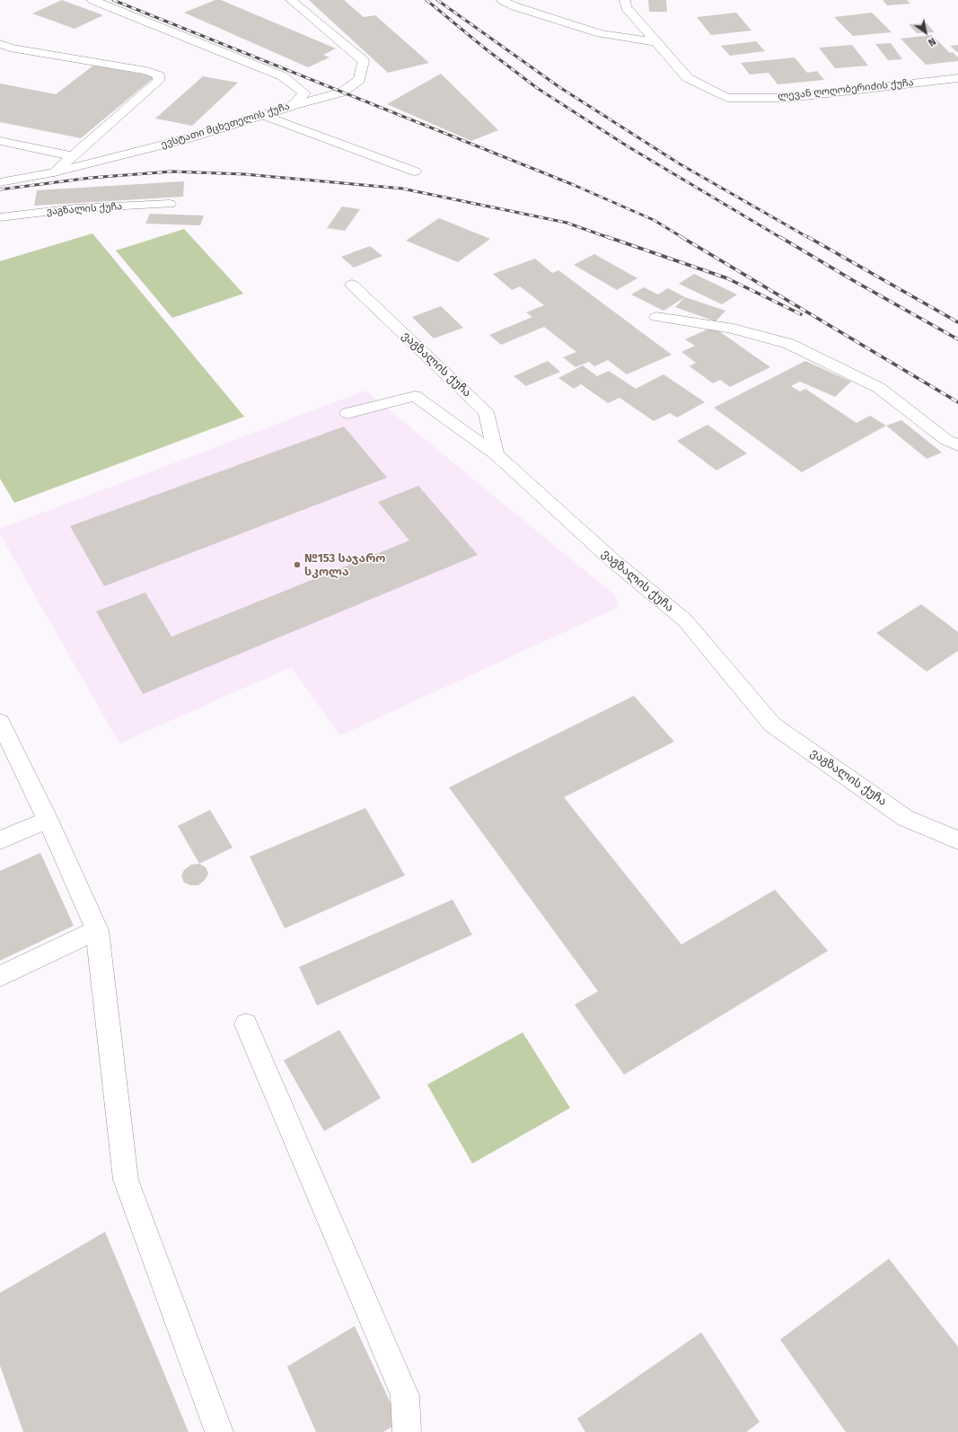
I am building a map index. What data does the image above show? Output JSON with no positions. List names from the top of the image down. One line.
{"streets":{"street":["ლევან ღოღობერიძის ქუჩა","ევსტათი მცხეთელის ქუჩა","ვაგზალის ქუჩა"]},"places":["№153 საჯარო სკოლა"],"north":"bottom right"}
